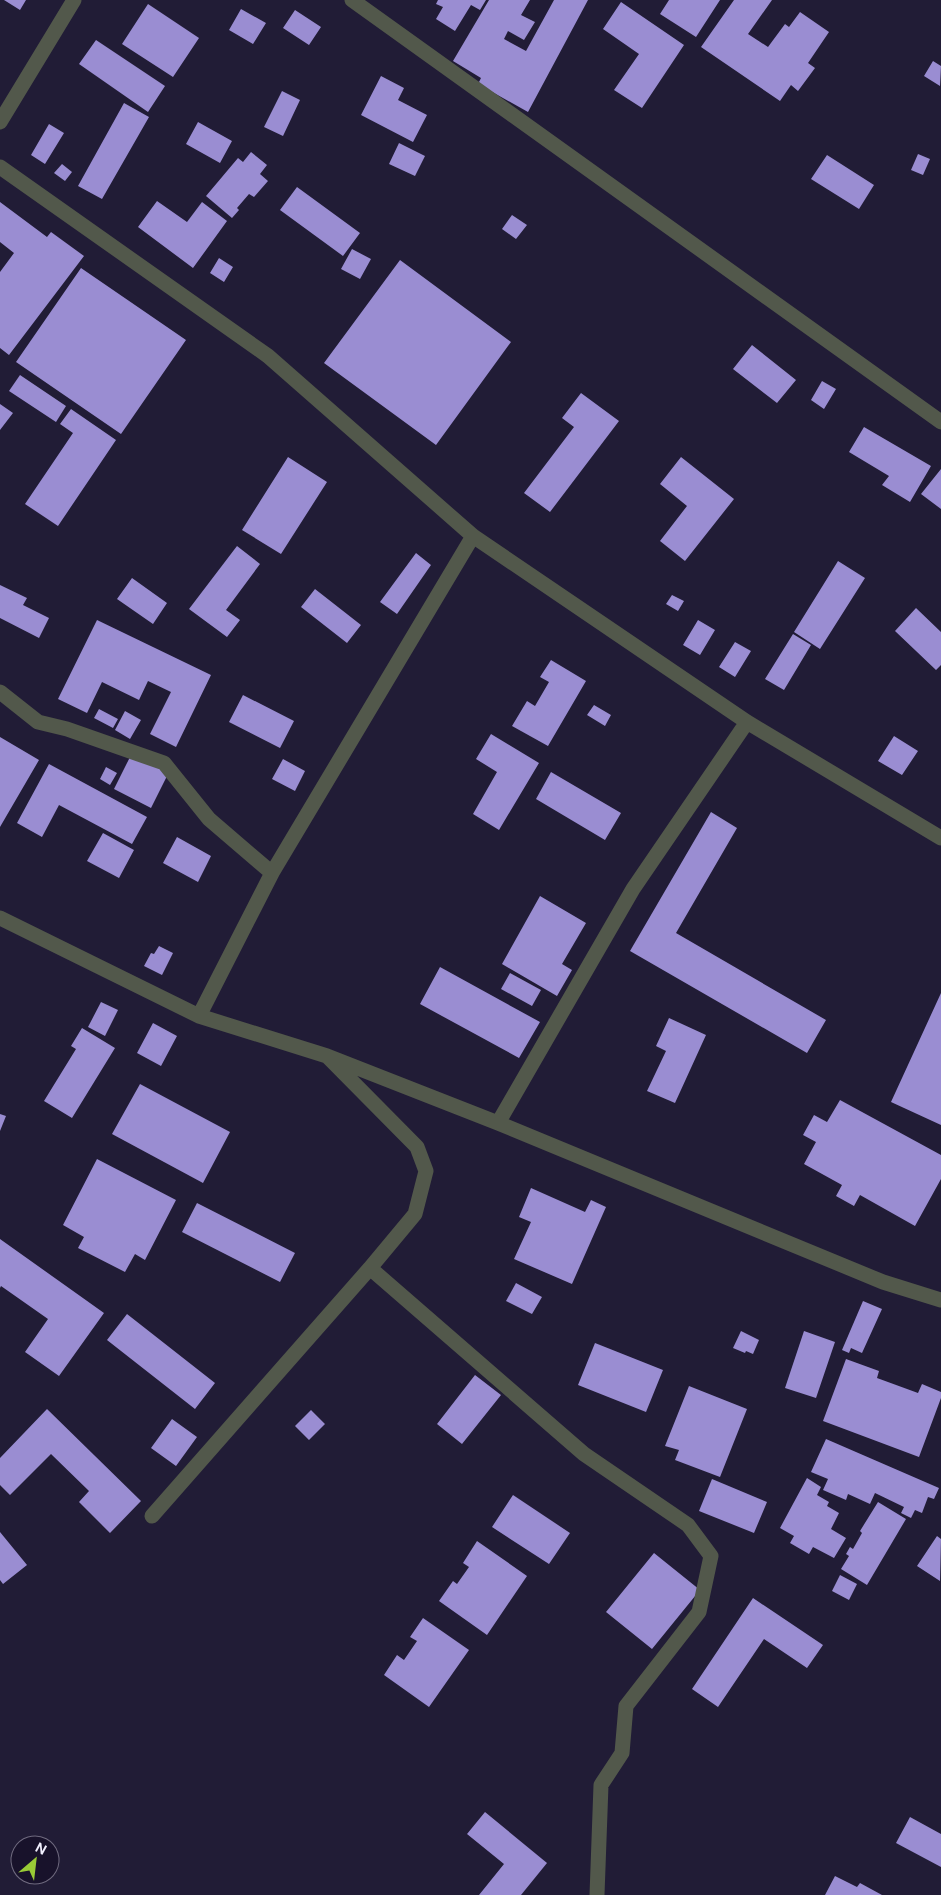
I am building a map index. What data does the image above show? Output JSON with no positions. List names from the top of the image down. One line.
{"north":"top right"}
